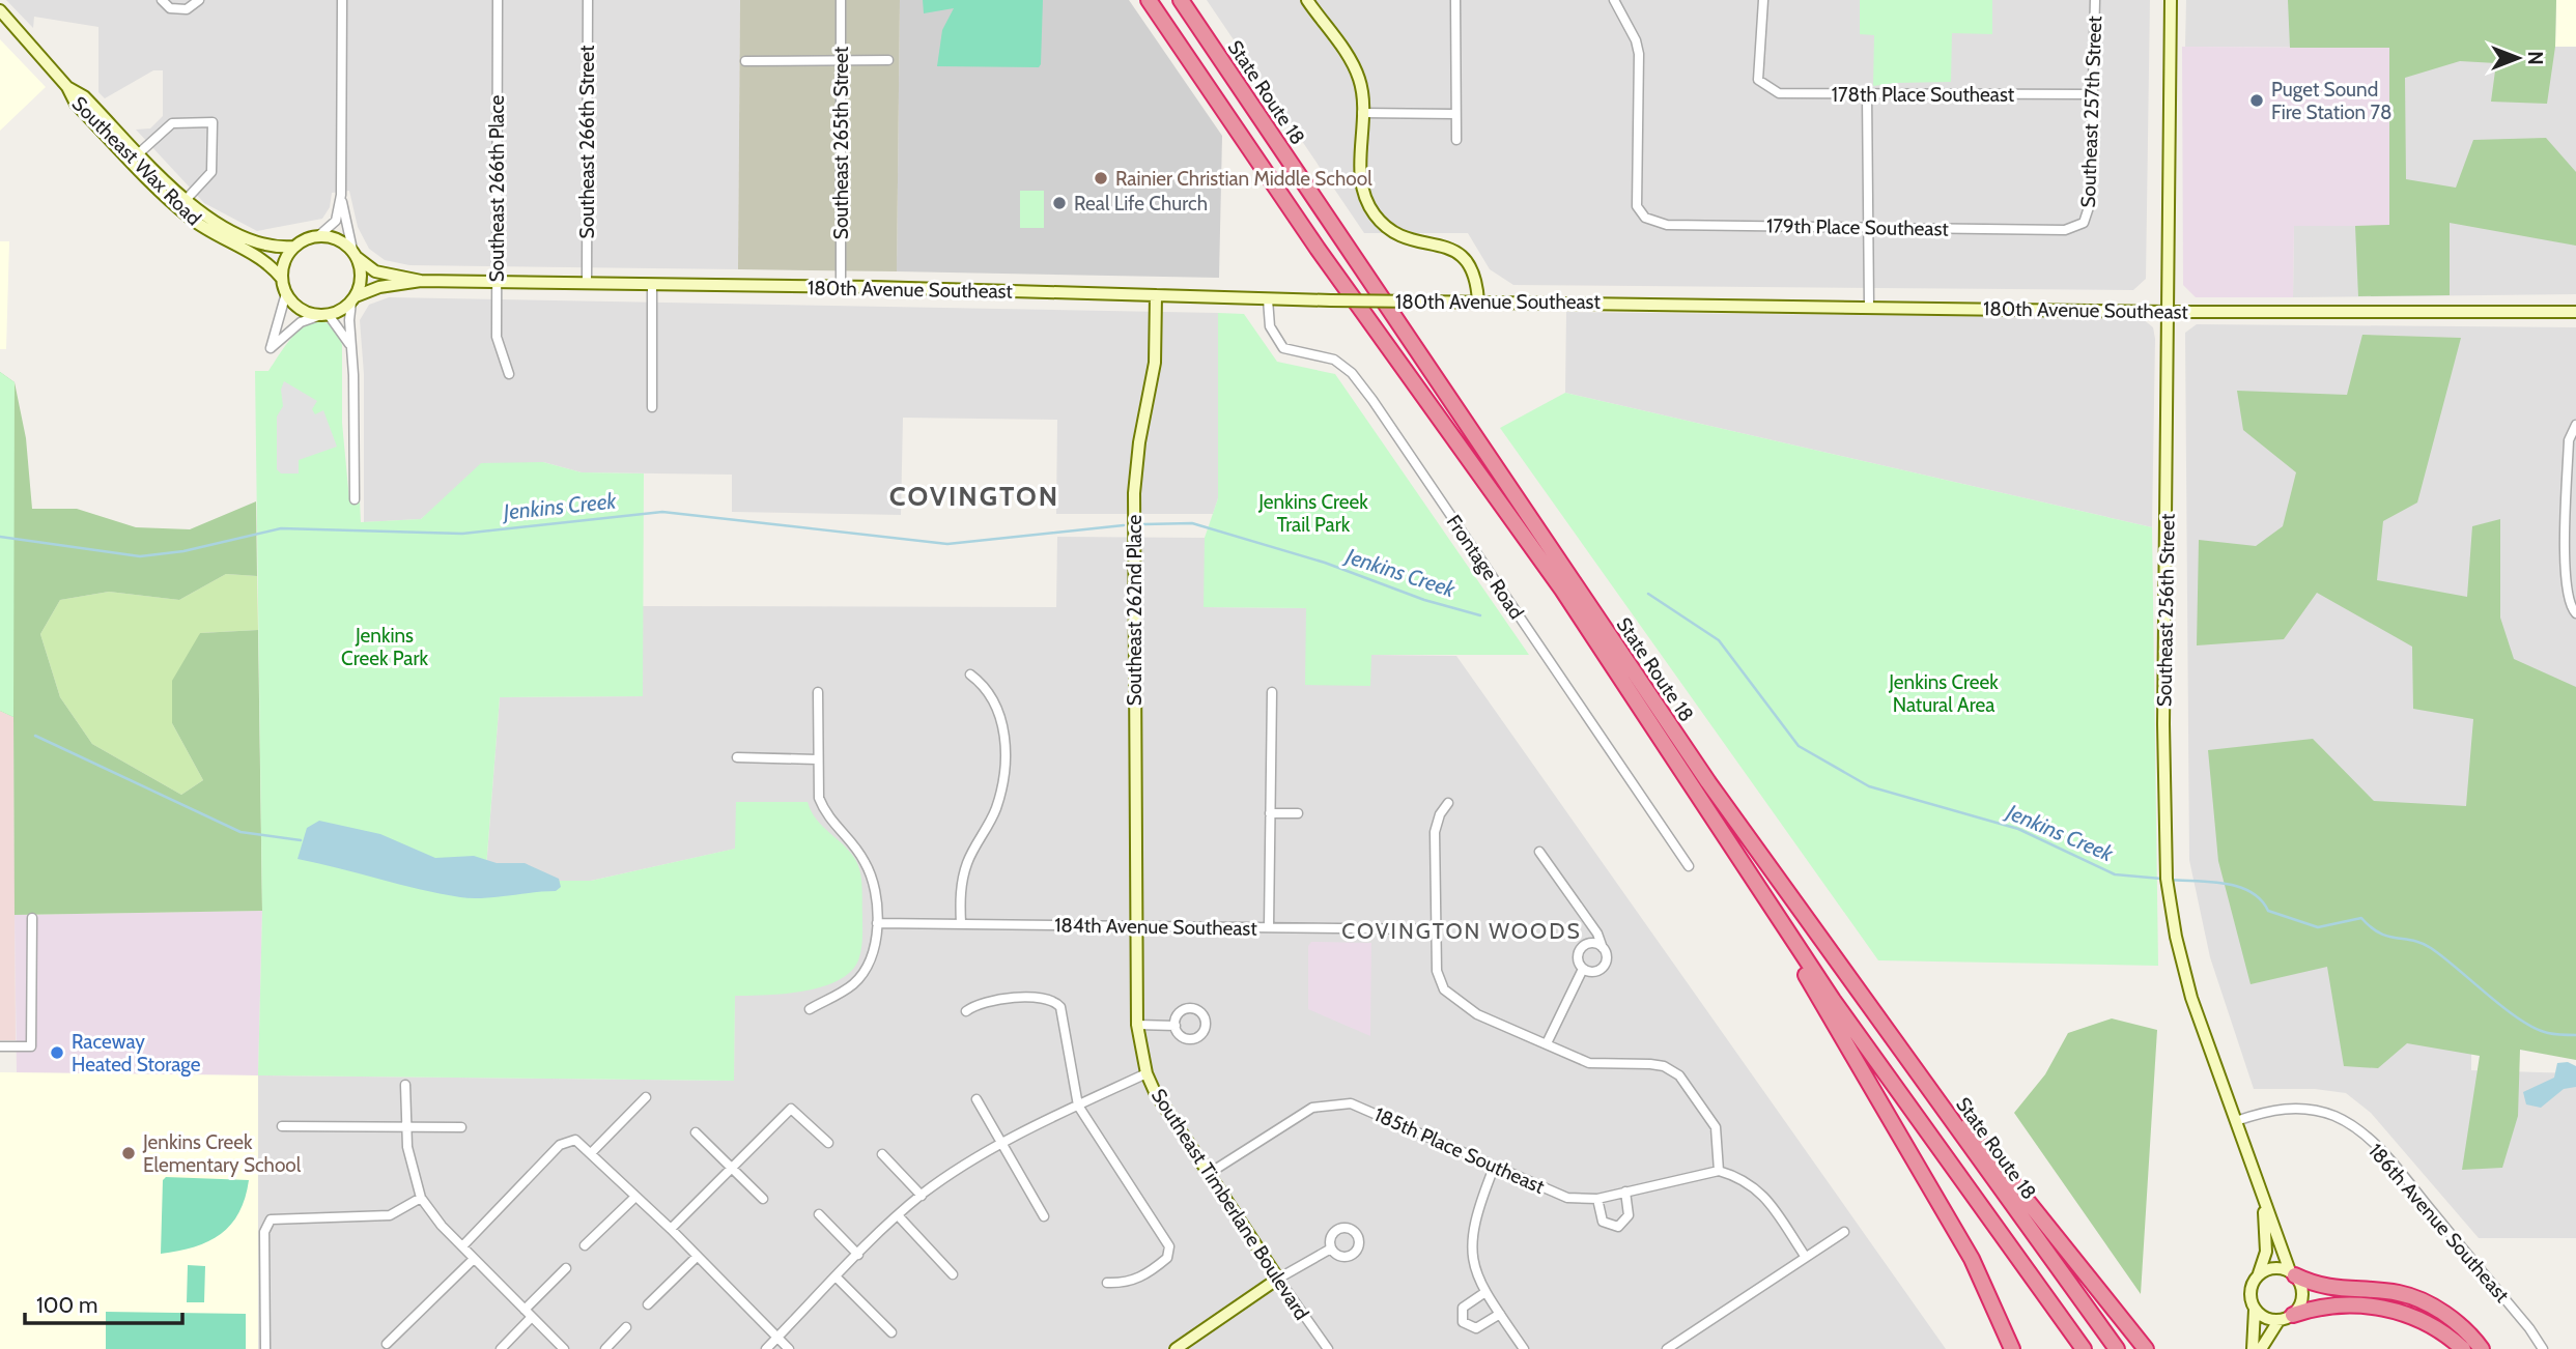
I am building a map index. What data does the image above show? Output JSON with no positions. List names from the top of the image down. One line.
{"streets":{"highway":["State Route 18"],"street":["178th Place Southeast","Southeast 257th Street","Southeast 266th Street","Southeast 265th Street","Southeast Wax Road","Southeast 266th Place","179th Place Southeast","180th Avenue Southeast","Frontage Road","Southeast 262nd Place","Southeast 256th Street","184th Avenue Southeast","185th Place Southeast","Southeast Timberlane Boulevard","186th Avenue Southeast"]},"crossings":[["178th Place Southeast","Southeast 257th Street"],["Southeast 257th Street","179th Place Southeast"],["Southeast 266th Street","180th Avenue Southeast"],["Southeast 265th Street","180th Avenue Southeast"],["Southeast Wax Road","180th Avenue Southeast"],["Southeast 266th Place","180th Avenue Southeast"],["180th Avenue Southeast","Frontage Road"],["180th Avenue Southeast","Southeast 262nd Place"],["180th Avenue Southeast","Southeast 256th Street"],["Southeast 262nd Place","184th Avenue Southeast"],["Southeast 262nd Place","Southeast Timberlane Boulevard"],["Southeast 256th Street","186th Avenue Southeast"],["184th Avenue Southeast","Southeast Timberlane Boulevard"],["185th Place Southeast","Southeast Timberlane Boulevard"]],"districts":["COVINGTON","COVINGTON WOODS"],"water":["Jenkins Creek"],"parks":["Jenkins Creek Trail Park","Jenkins Creek Park","Jenkins Creek Natural Area"],"places":["Puget Sound Fire Station 78","Rainier Christian Middle School","Real Life Church","Raceway Heated Storage","Jenkins Creek Elementary School"],"scale_bar":"100 m","north":"right"}
